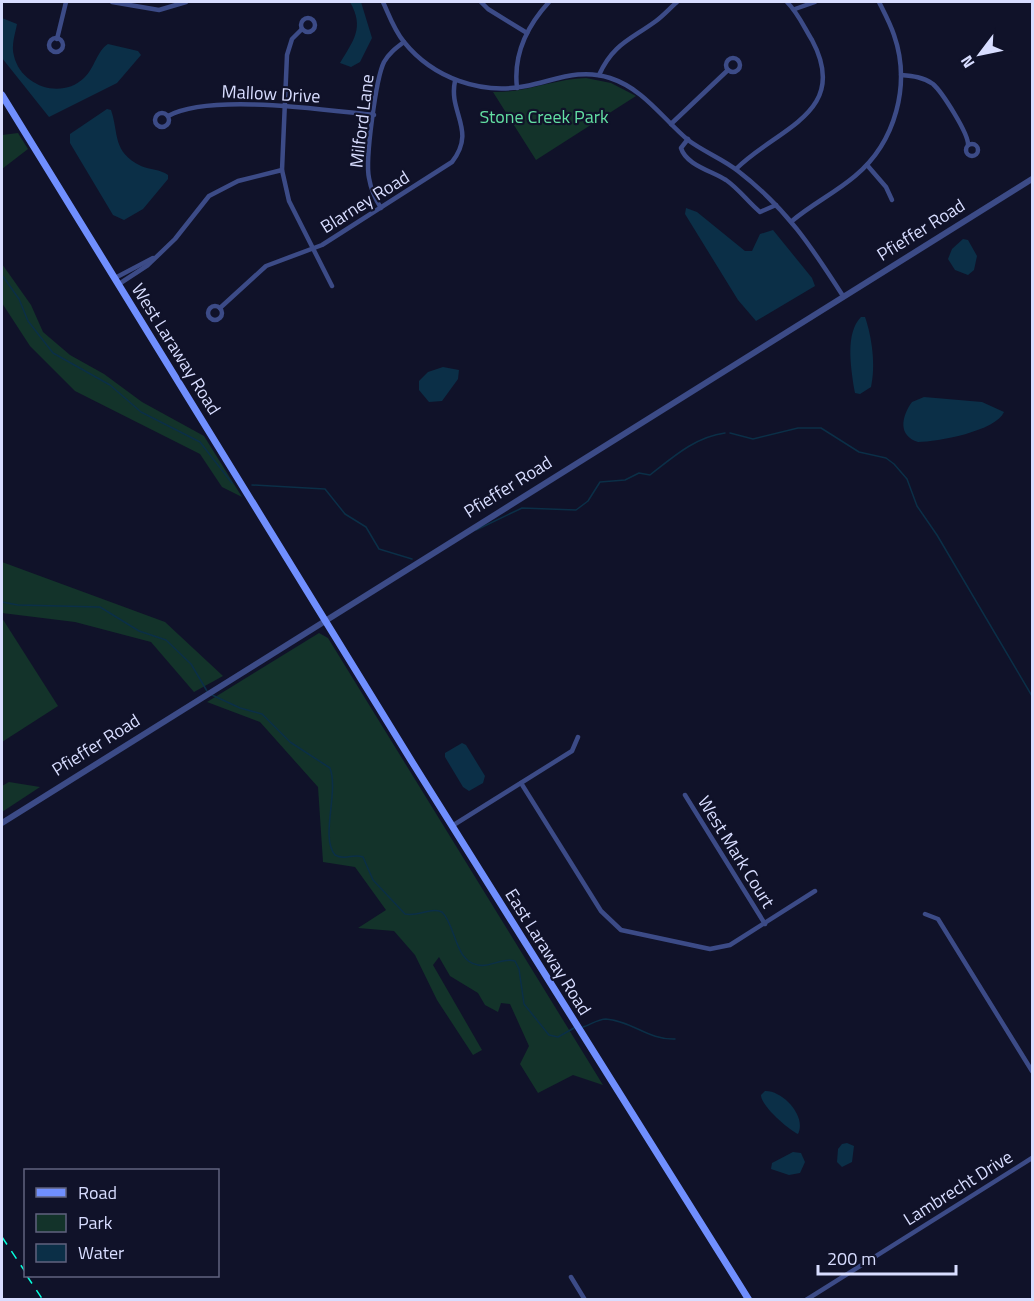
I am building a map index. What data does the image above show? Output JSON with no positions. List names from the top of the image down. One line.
{"streets":{"main road":["West Laraway Road","East Laraway Road"],"street":["Mallow Drive","Milford Lane","Blarney Road","Pfieffer Road","West Mark Court","Lambrecht Drive"]},"crossings":[["Mallow Drive","Milford Lane"],["Milford Lane","Blarney Road"],["Pfieffer Road","West Laraway Road"],["Pfieffer Road","East Laraway Road"],["West Laraway Road","East Laraway Road"]],"parks":["Stone Creek Park"],"legend":["Road","Park","Water"],"scale_bar":"200 m","north":"bottom left"}
